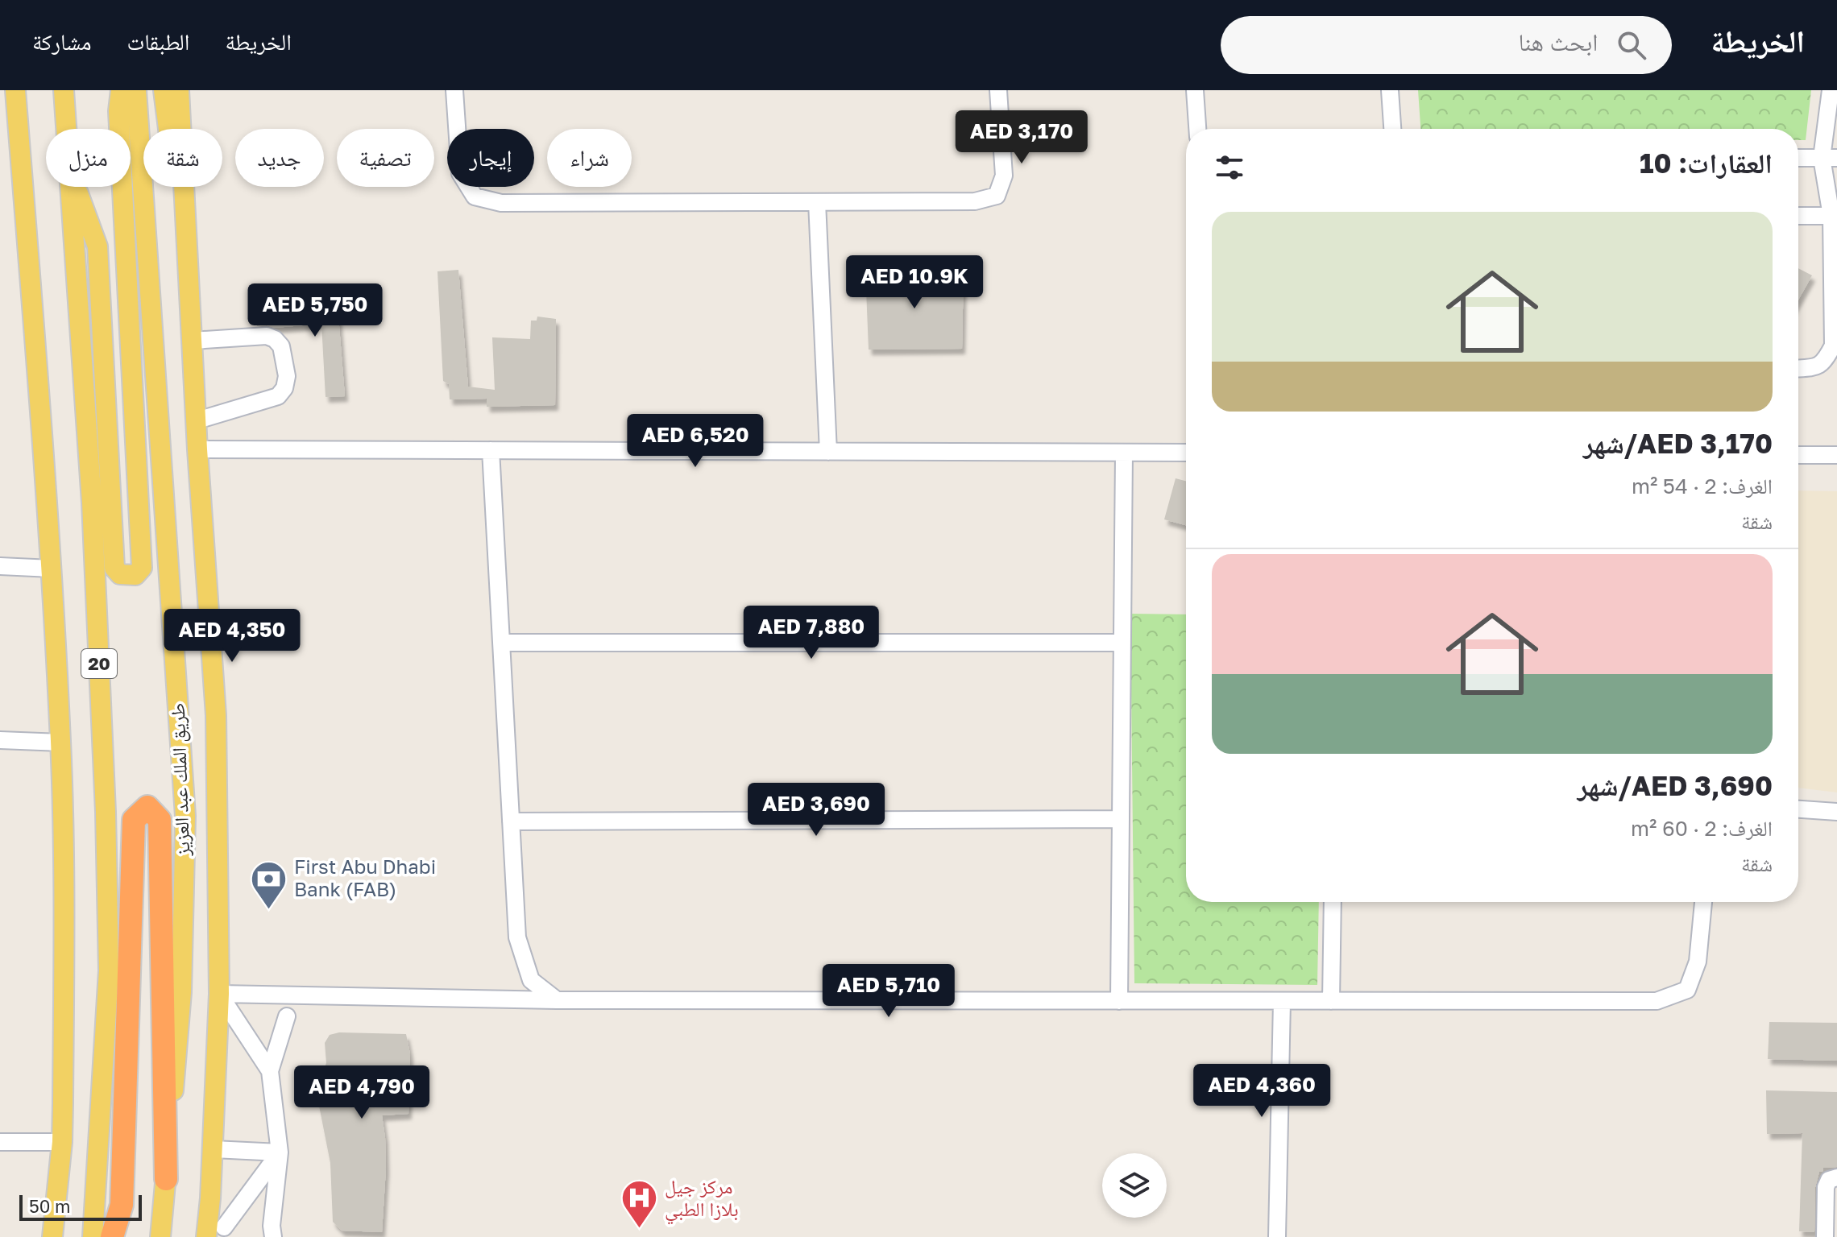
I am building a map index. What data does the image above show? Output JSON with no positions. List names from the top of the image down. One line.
{"streets":{"main road":["20","طريق الملك عبد العزيز"]},"places":{"bank":["First Abu Dhabi Bank (FAB)"],"hospital":["مركز جيل بلازا الطبي"]},"scale_bar":"50 m","page":{"header":"الخريطة","search":"ابحث هنا","nav":["الخريطة","الطبقات","مشاركة"],"price":["AED 3,170","AED 10.9K","AED 5,750","AED 6,520","AED 7,880","AED 4,350","AED 3,690","AED 5,710","AED 4,360","AED 4,790"],"chip":["شراء","إيجار","تصفية","جديد","شقة","منزل"],"heading":"العقارات: 10","list":[{"name":"AED 3,170/شهر","note":"الغرف: 2 · 54 m² · شقة"},{"name":"AED 3,690/شهر","note":"الغرف: 2 · 60 m² · شقة"}],"scale":"50 m"}}
